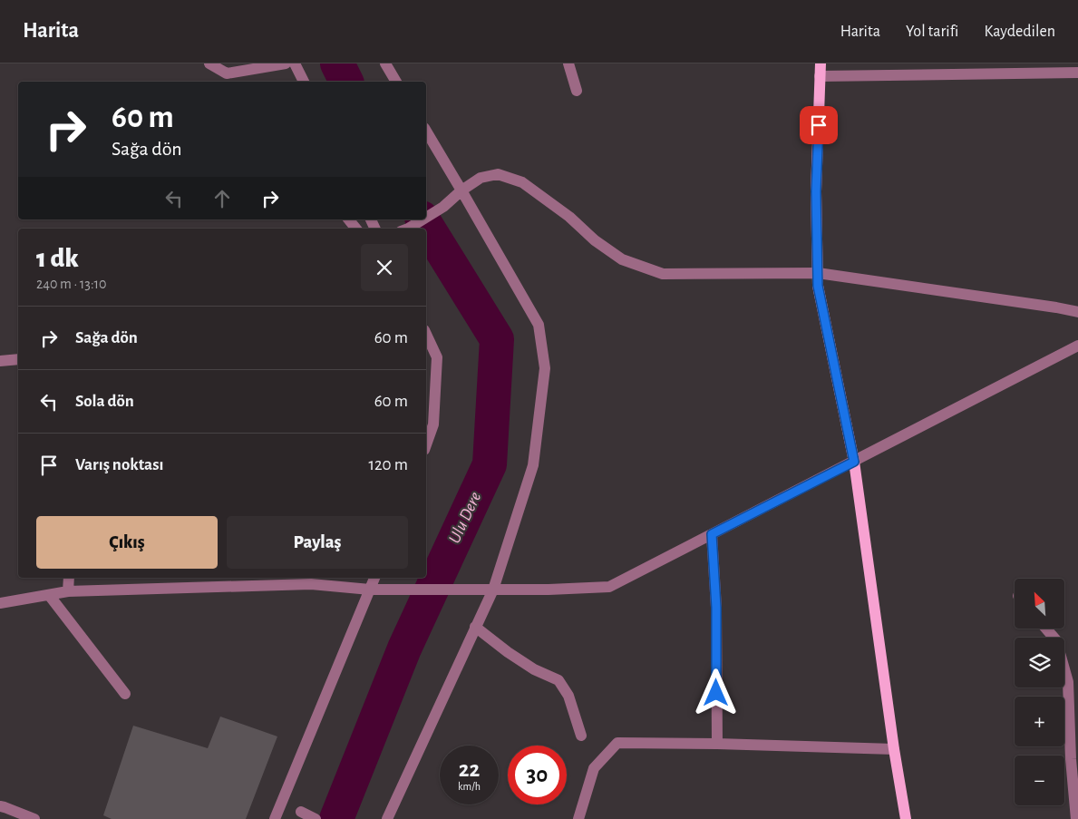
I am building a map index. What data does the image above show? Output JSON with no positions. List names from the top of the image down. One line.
{"water":["Ulu Dere"],"north":"top left","page":{"header":"Harita","nav":["Harita","Yol tarifi","Kaydedilen"],"turn":["60 m","Sağa dön"],"heading":["1 dk","240 m · 13:10"],"list":[{"name":"Sağa dön","value":"60 m"},{"name":"Sola dön","value":"60 m"},{"name":"Varış noktası","value":"120 m"}],"buttons":["Çıkış","Paylaş"],"map_buttons":["+","−"],"speed":"22 km/h","limit":"30"}}
